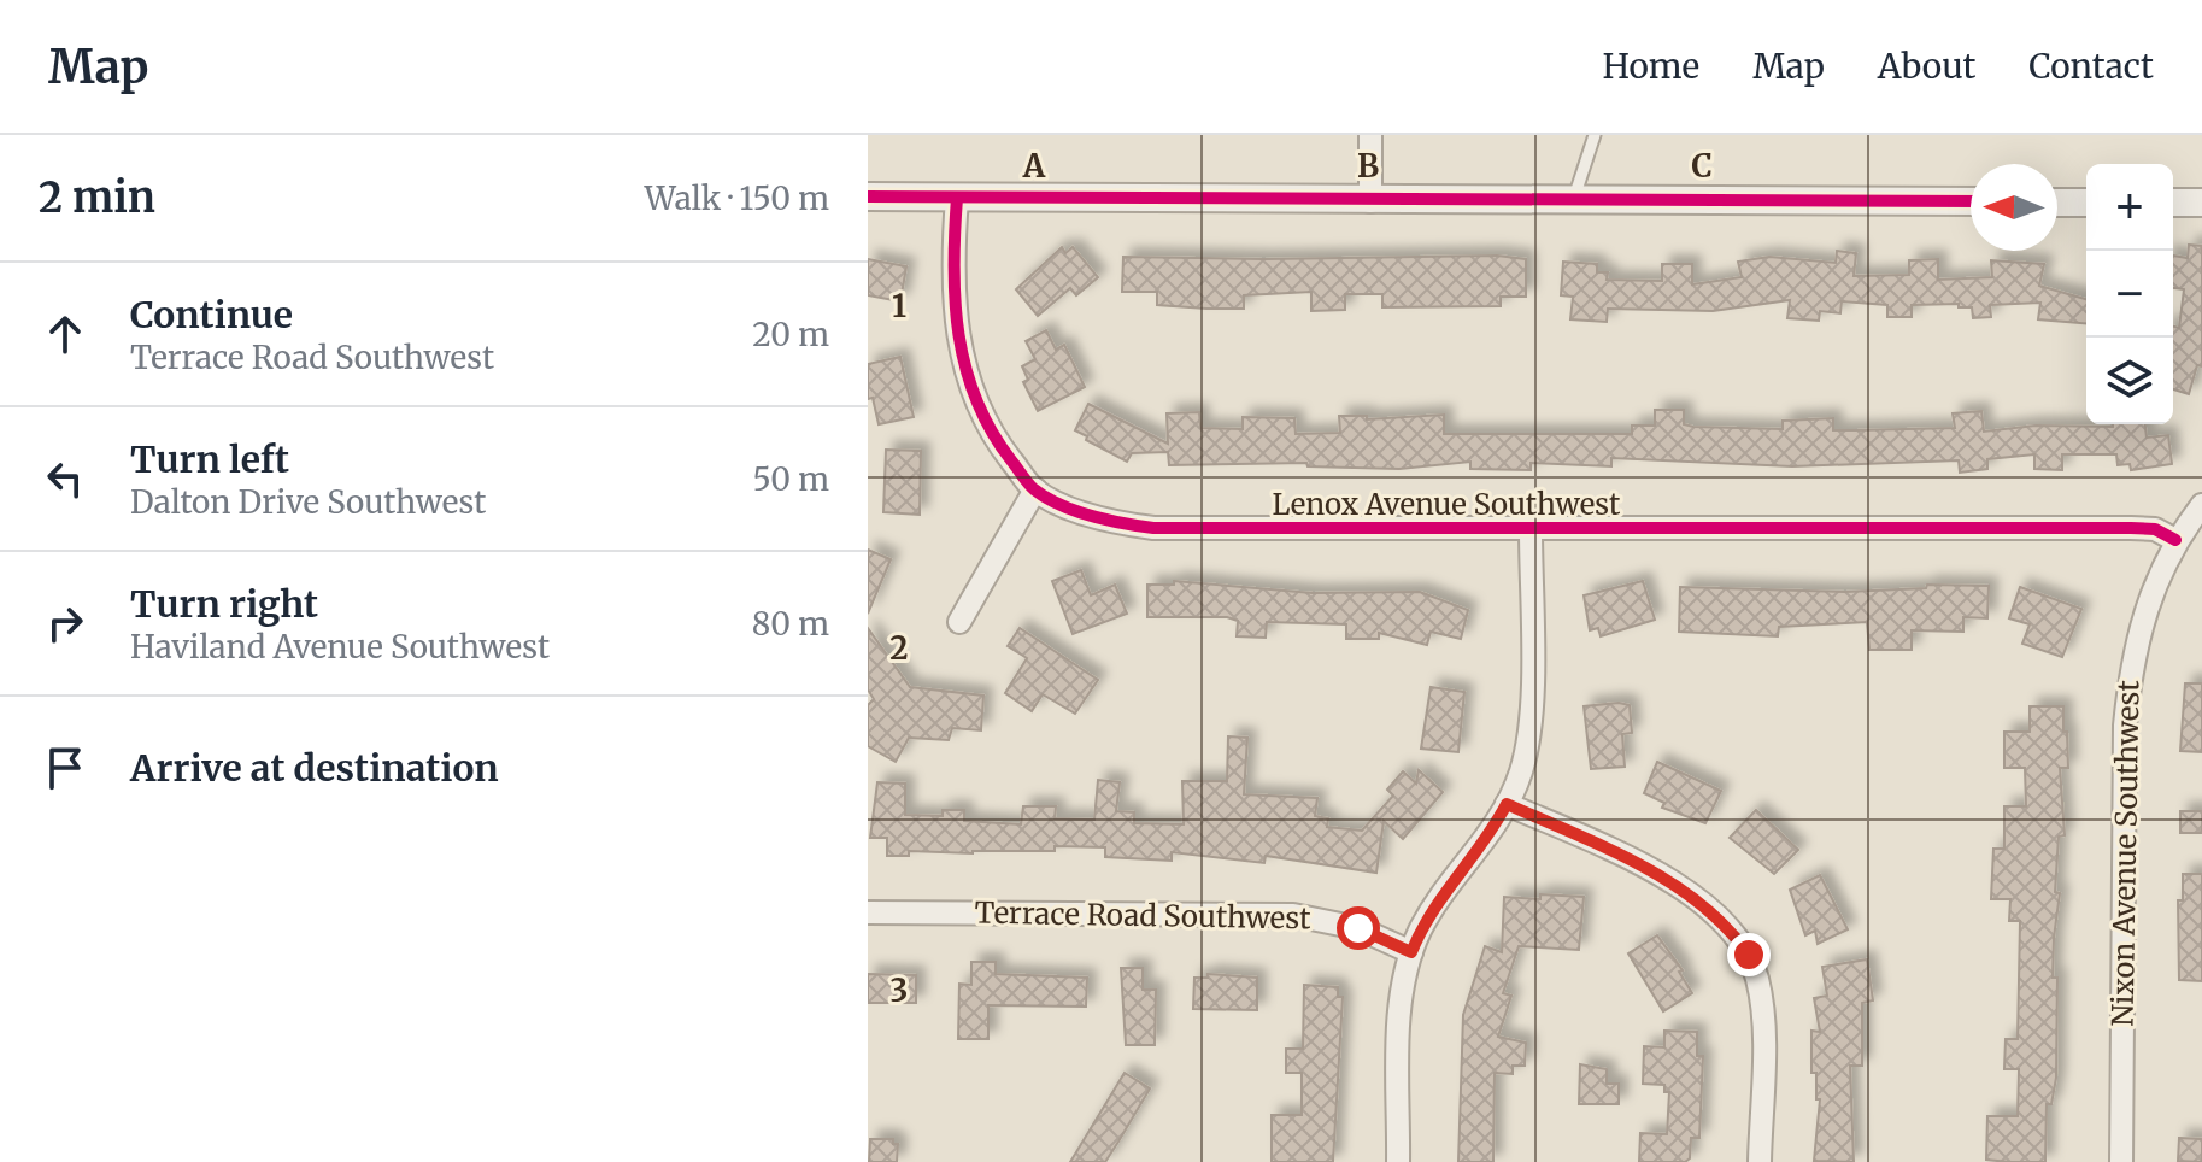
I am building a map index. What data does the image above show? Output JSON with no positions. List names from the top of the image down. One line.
{"streets":{"street":["Lenox Avenue Southwest","Nixon Avenue Southwest","Terrace Road Southwest"]},"crossings":[["Lenox Avenue Southwest","Nixon Avenue Southwest"]],"north":"left","page":{"header":"Map","nav":["Home","Map","About","Contact"],"heading":["2 min","Walk · 150 m"],"map_buttons":["+","−"],"list":[["Continue","Terrace Road Southwest","20 m"],["Turn left","Dalton Drive Southwest","50 m"],["Turn right","Haviland Avenue Southwest","80 m"],"Arrive at destination"]},"grid":{"columns":["A","B","C"],"rows":["1","2","3"]}}
